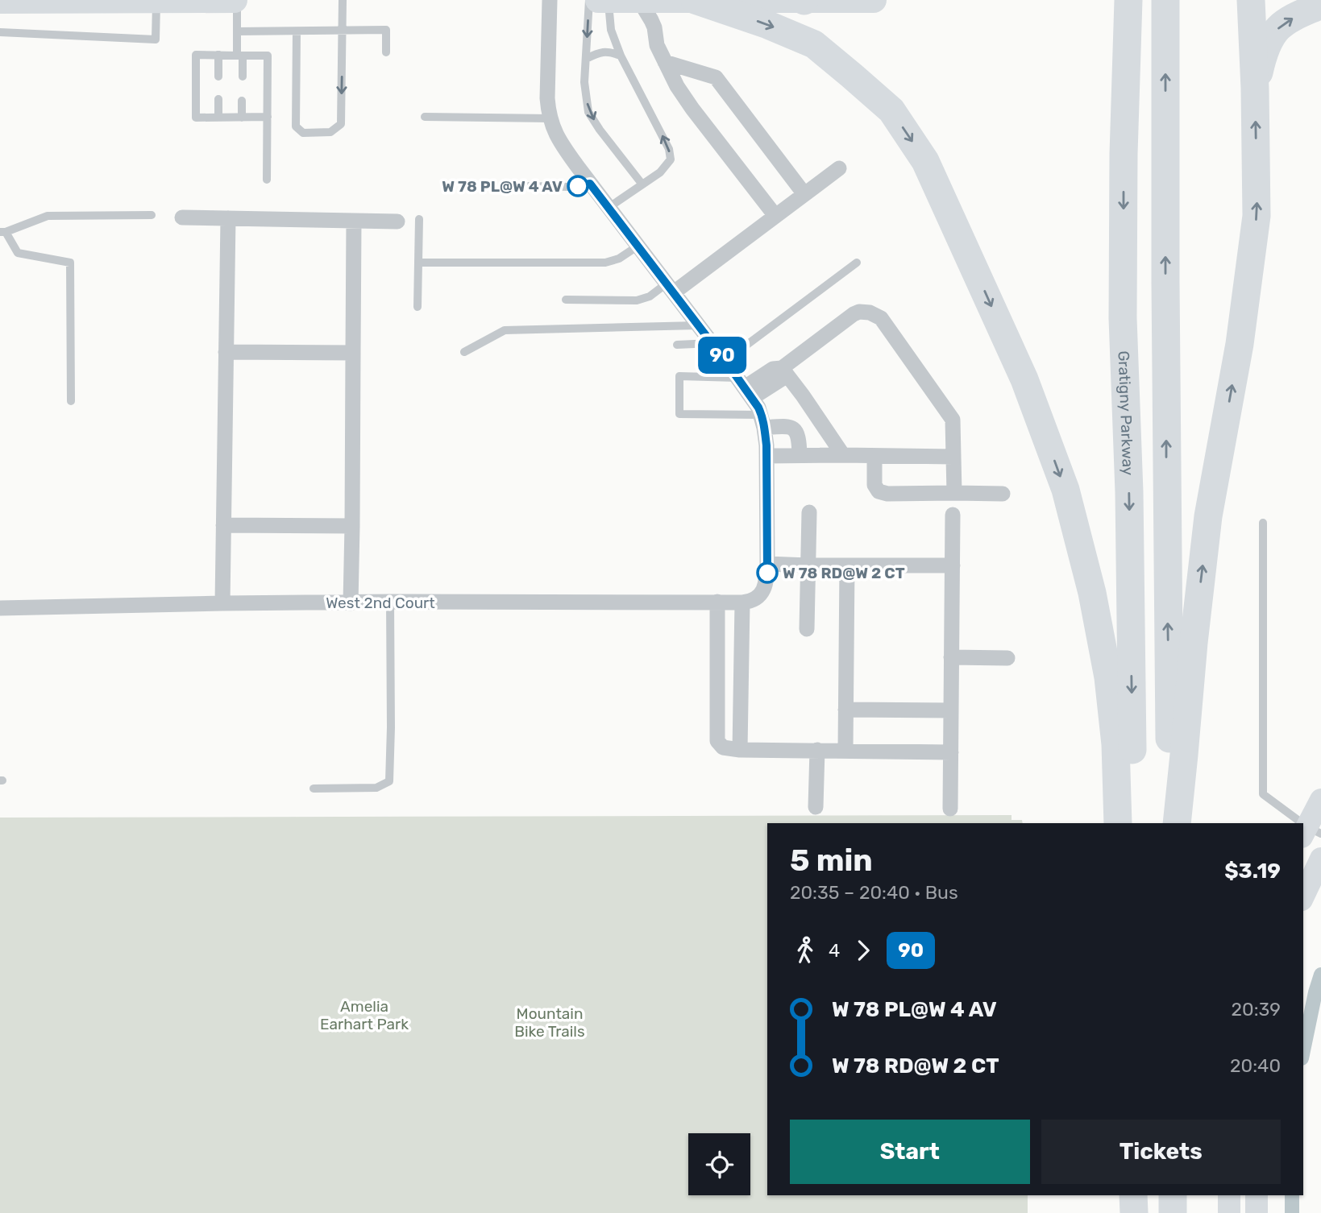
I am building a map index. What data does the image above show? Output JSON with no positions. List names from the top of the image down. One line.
{"streets":{"highway":["Gratigny Parkway"],"street":["West 2nd Court"]},"parks":["Amelia Earhart Park","Mountain Bike Trails"],"places":["W 78 PL@W 4 AV","W 78 RD@W 2 CT"],"lines":["bus line 90"],"page":{"on_map":"90","heading":["5 min","20:35 – 20:40 · Bus","$3.19"],"legs":["4","90"],"list":[{"name":"W 78 PL@W 4 AV","value":"20:39"},{"name":"W 78 RD@W 2 CT","value":"20:40"}],"buttons":["Start","Tickets"]}}
